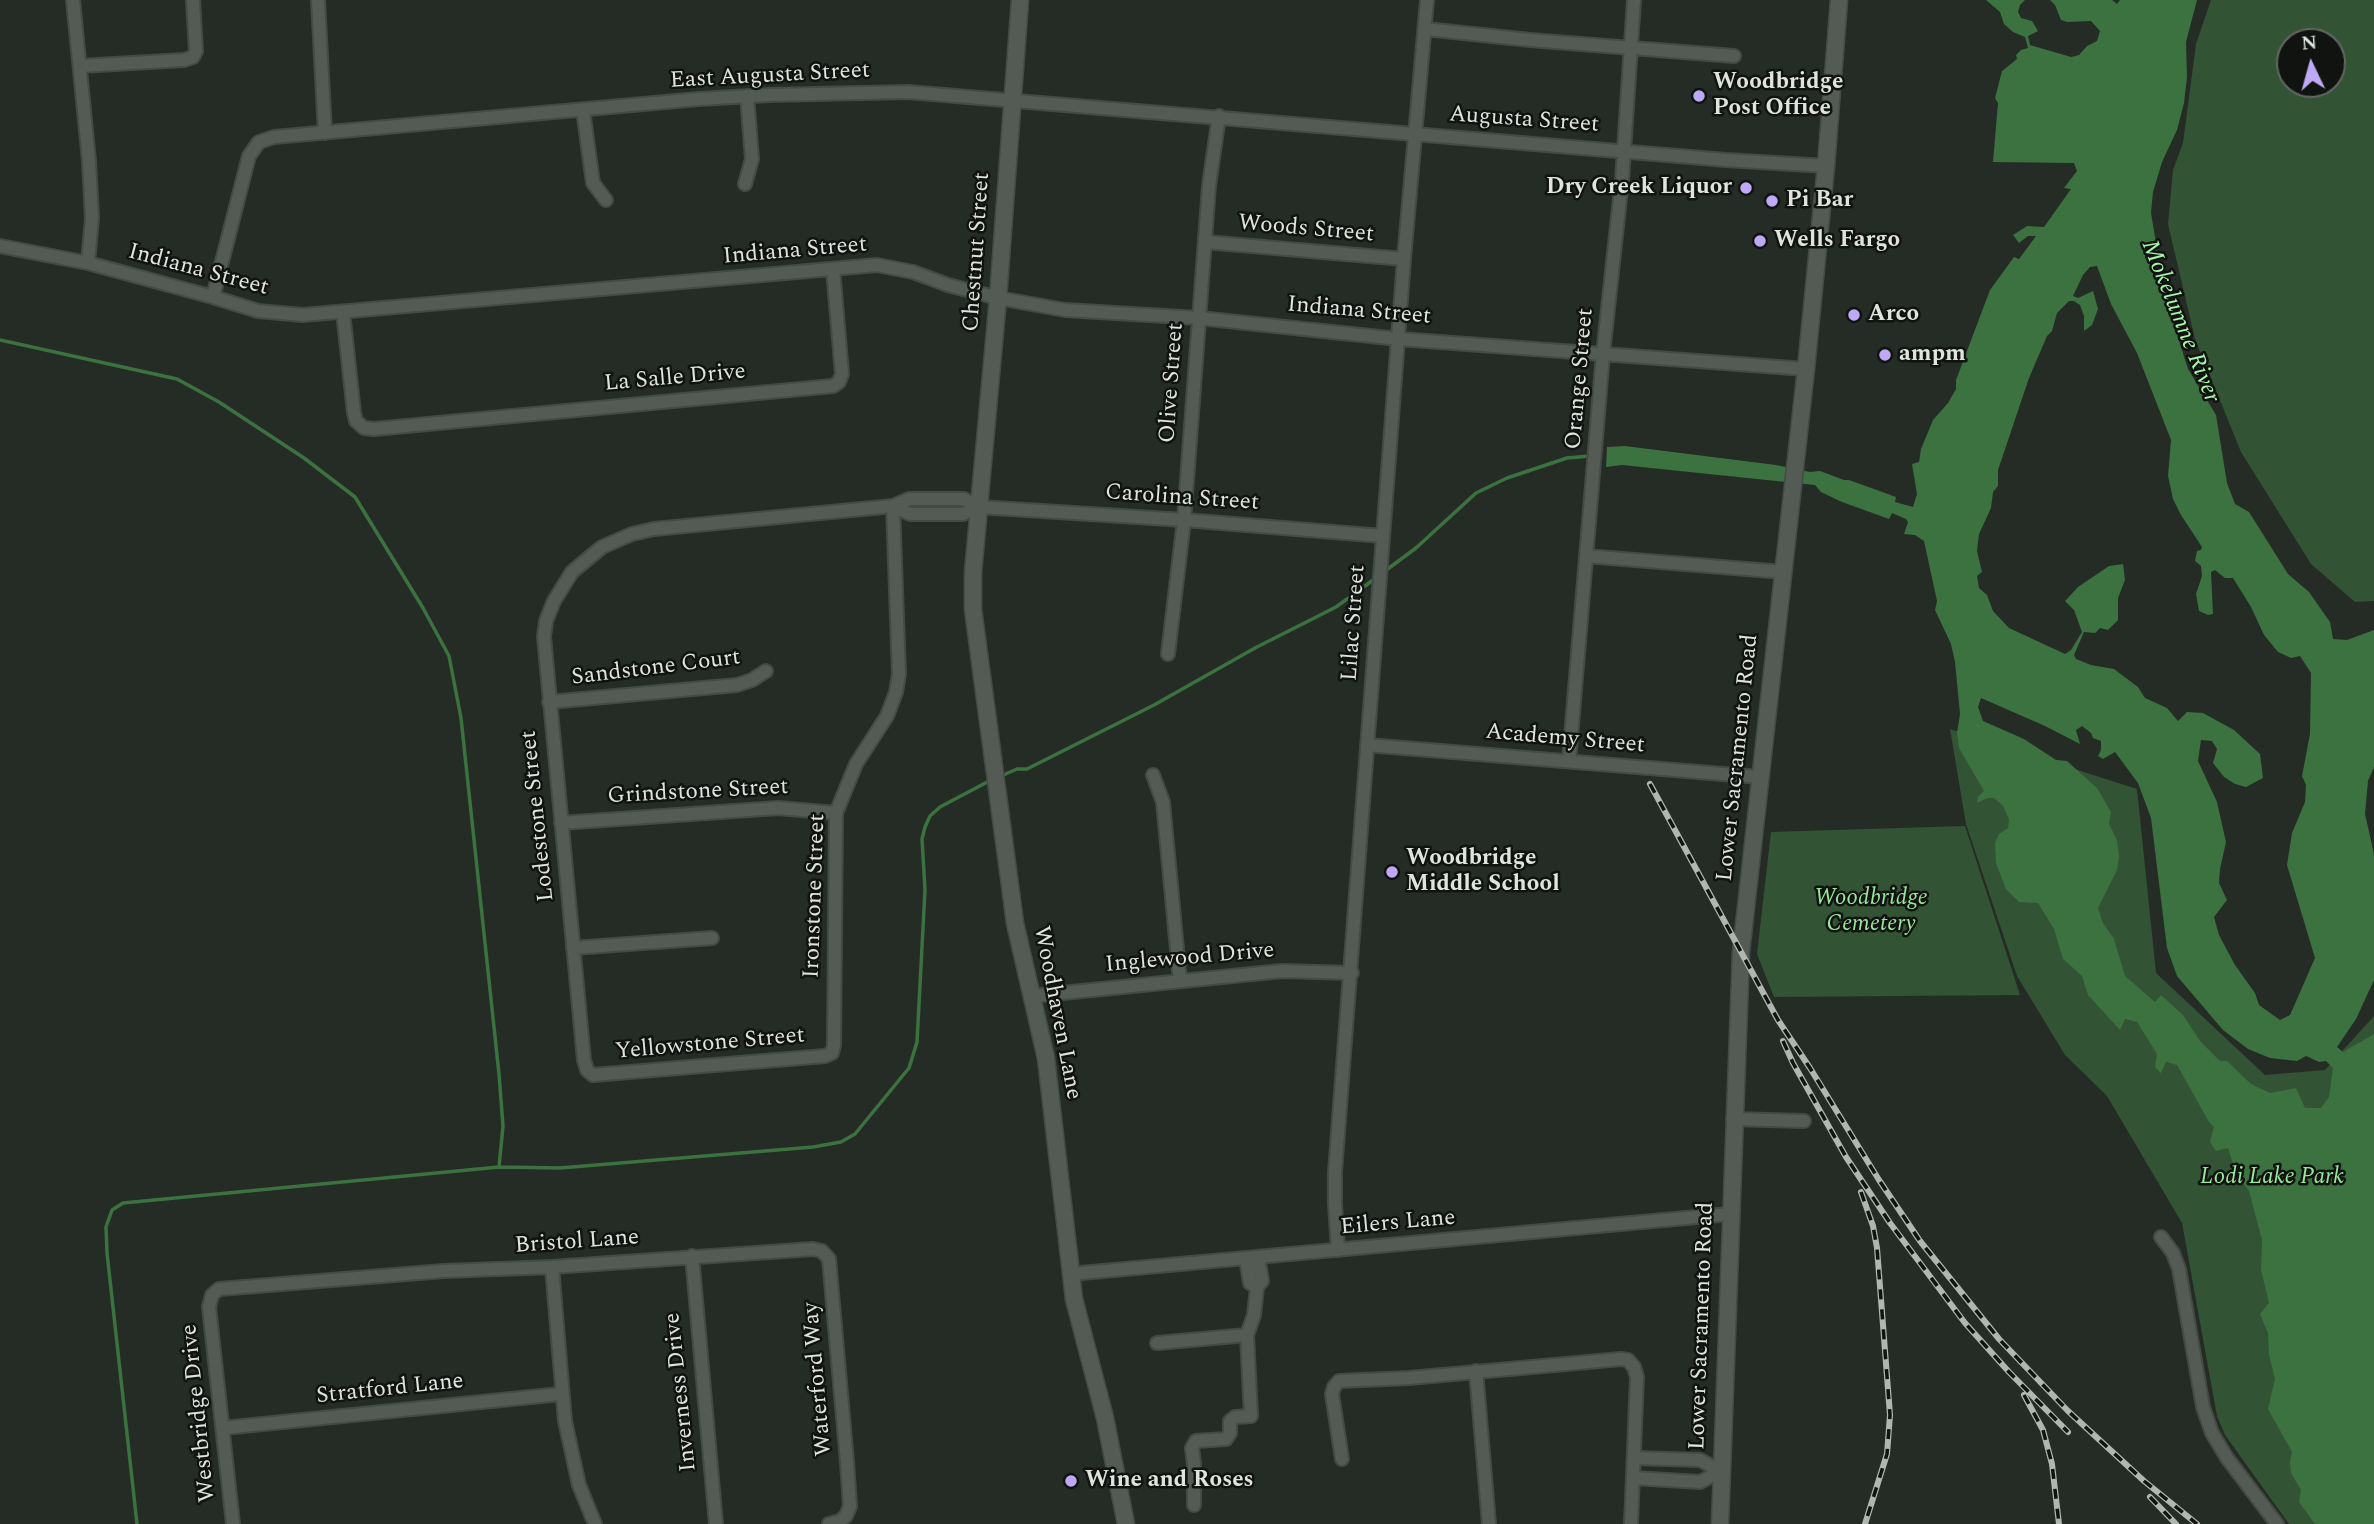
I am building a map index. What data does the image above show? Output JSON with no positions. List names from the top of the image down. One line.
{"streets":{"street":["East Augusta Street","Augusta Street","Woods Street","Indiana Street","Chestnut Street","La Salle Drive","Orange Street","Olive Street","Carolina Street","Lilac Street","Sandstone Court","Academy Street","Lower Sacramento Road","Grindstone Street","Lodestone Street","Ironstone Street","Inglewood Drive","Woodhaven Lane","Yellowstone Street","Eilers Lane","Bristol Lane","Waterford Way","Stratford Lane","Inverness Drive","Westbridge Drive"]},"crossings":[["East Augusta Street","Augusta Street"],["East Augusta Street","Indiana Street"],["East Augusta Street","Chestnut Street"],["East Augusta Street","Olive Street"],["Augusta Street","Orange Street"],["Augusta Street","Olive Street"],["Augusta Street","Lilac Street"],["Augusta Street","Lower Sacramento Road"],["Woods Street","Olive Street"],["Woods Street","Lilac Street"],["Indiana Street","Chestnut Street"],["Indiana Street","La Salle Drive"],["Indiana Street","Orange Street"],["Indiana Street","Olive Street"],["Indiana Street","Lilac Street"],["Indiana Street","Lower Sacramento Road"],["Chestnut Street","Carolina Street"],["Chestnut Street","Woodhaven Lane"],["Orange Street","Academy Street"],["Olive Street","Carolina Street"],["Carolina Street","Lilac Street"],["Carolina Street","Lodestone Street"],["Carolina Street","Ironstone Street"],["Carolina Street","Woodhaven Lane"],["Lilac Street","Academy Street"],["Lilac Street","Inglewood Drive"],["Lilac Street","Eilers Lane"],["Sandstone Court","Lodestone Street"],["Academy Street","Lower Sacramento Road"],["Lower Sacramento Road","Eilers Lane"],["Grindstone Street","Lodestone Street"],["Grindstone Street","Ironstone Street"],["Lodestone Street","Yellowstone Street"],["Ironstone Street","Yellowstone Street"],["Inglewood Drive","Woodhaven Lane"],["Woodhaven Lane","Eilers Lane"],["Bristol Lane","Waterford Way"],["Bristol Lane","Inverness Drive"],["Bristol Lane","Westbridge Drive"],["Stratford Lane","Westbridge Drive"]],"water":["Mokelumne River"],"parks":["Woodbridge Cemetery","Lodi Lake Park"],"places":["Woodbridge Post Office","Dry Creek Liquor","Pi Bar","Wells Fargo","Arco","ampm","Woodbridge Middle School","Wine and Roses"],"north":"top"}
